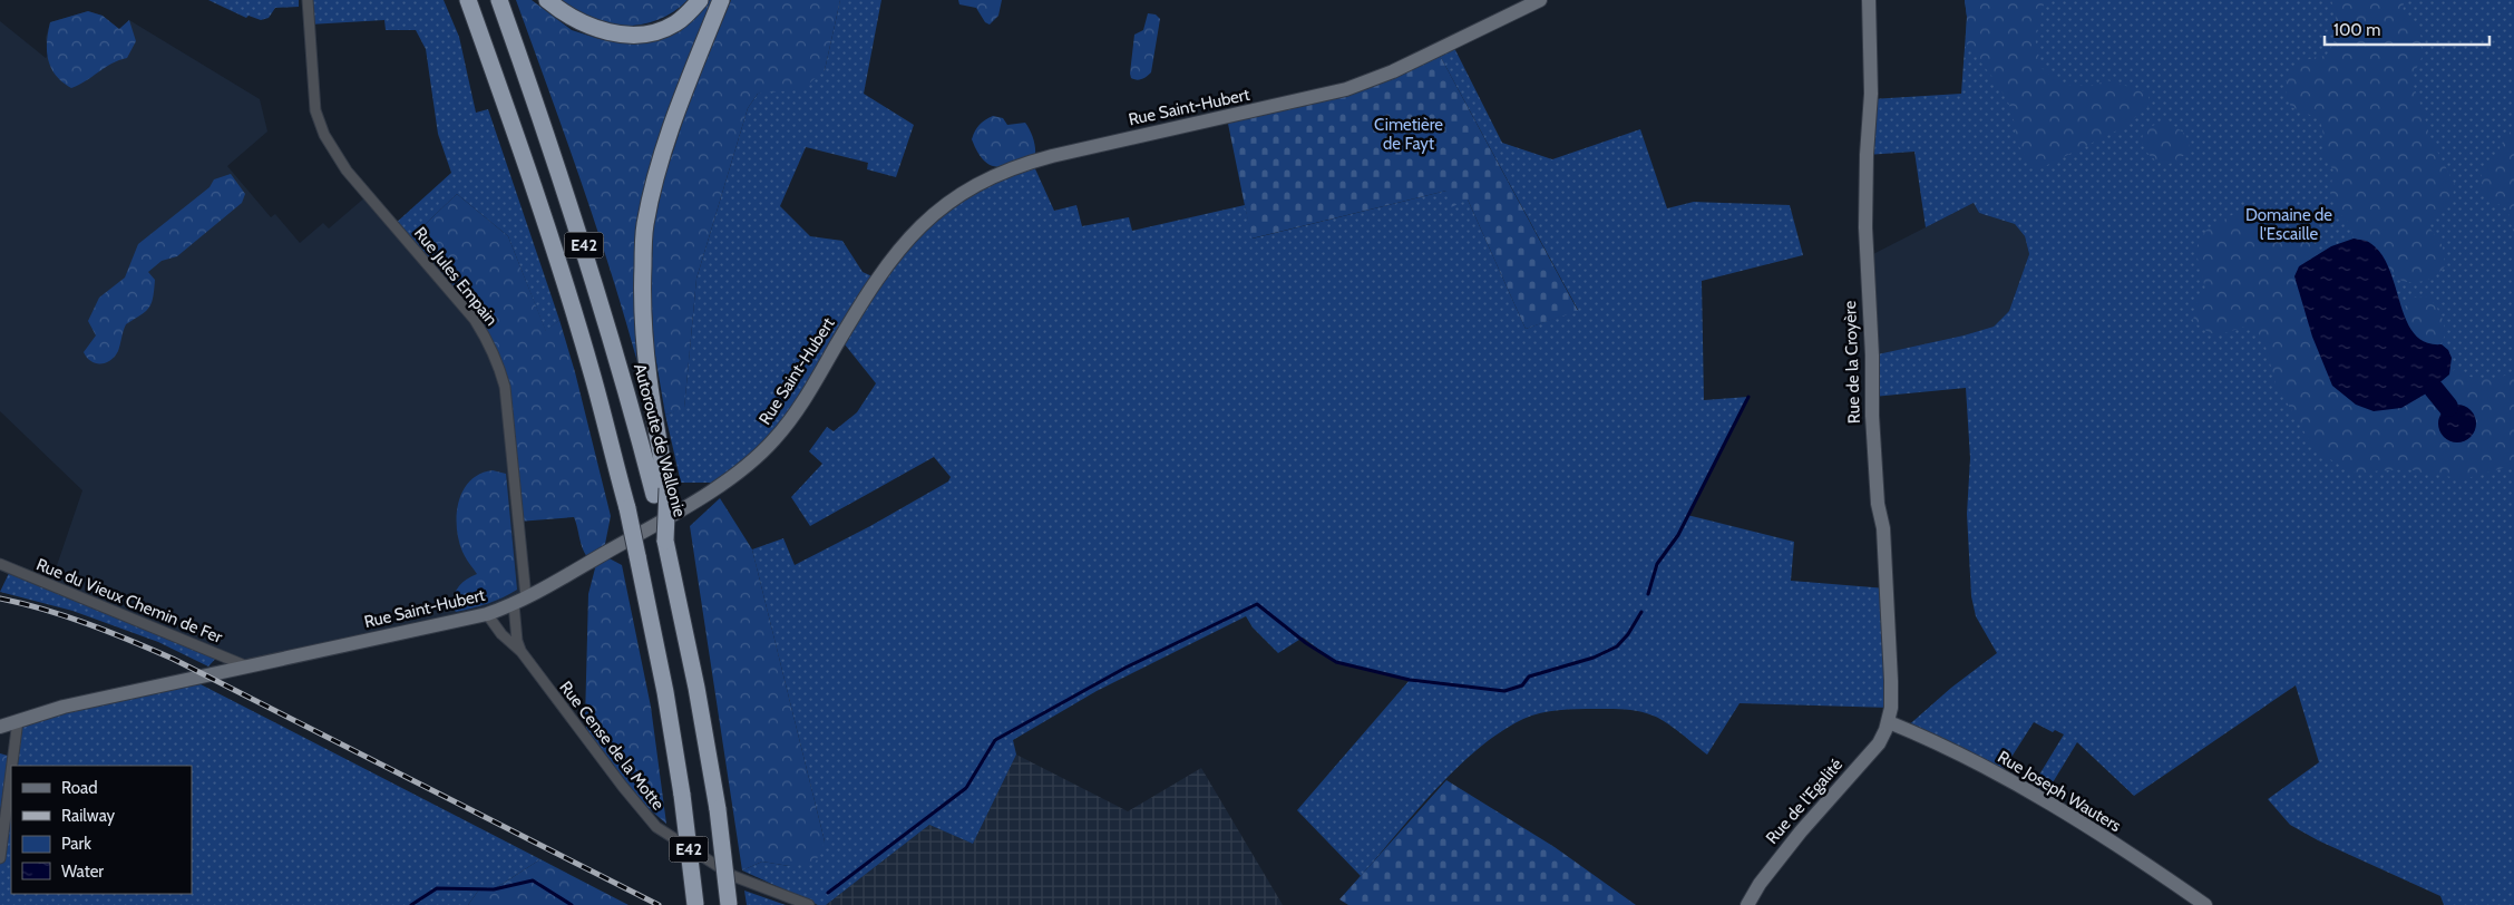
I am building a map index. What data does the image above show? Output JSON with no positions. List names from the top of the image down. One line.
{"streets":{"highway":["E42","Autoroute de Wallonie"],"street":["Rue Saint-Hubert","Rue Jules Empain","Rue de la Croyère","Rue du Vieux Chemin de Fer","Rue Cense de la Motte","Rue Joseph Wauters","Rue de l'Egalité"]},"crossings":[["Rue Saint-Hubert","Rue Jules Empain"],["Rue Saint-Hubert","Rue du Vieux Chemin de Fer"],["Rue Saint-Hubert","Rue Cense de la Motte"],["Rue Jules Empain","Rue Cense de la Motte"],["Rue de la Croyère","Rue Joseph Wauters"],["Rue de la Croyère","Rue de l'Egalité"],["Rue Joseph Wauters","Rue de l'Egalité"]],"parks":["Cimetière de Fayt","Domaine de l'Escaille"],"legend":["Road","Railway","Park","Water"],"scale_bar":"100 m"}
